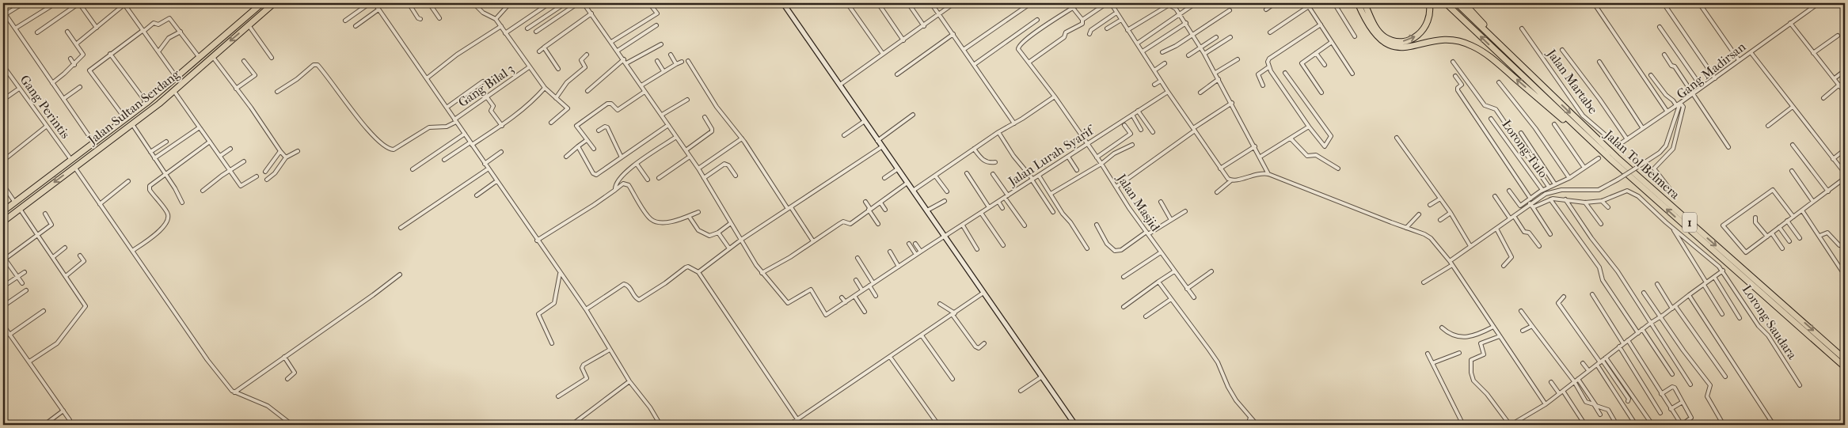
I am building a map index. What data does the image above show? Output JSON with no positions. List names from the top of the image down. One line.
{"streets":{"highway":["Jalan Sultan Serdang","Jalan Tol Belmera","1"],"street":["Gang Madirsan","Jalan Martabe","Gang Bilal 3","Gang Perintis","Lorong Tulo","Jalan Lurah Syarif","Jalan Masjid","Lorong Saudara"]},"crossings":[["Gang Perintis","Jalan Sultan Serdang"],["Jalan Lurah Syarif","Jalan Masjid"],["Jalan Tol Belmera","1"]]}
